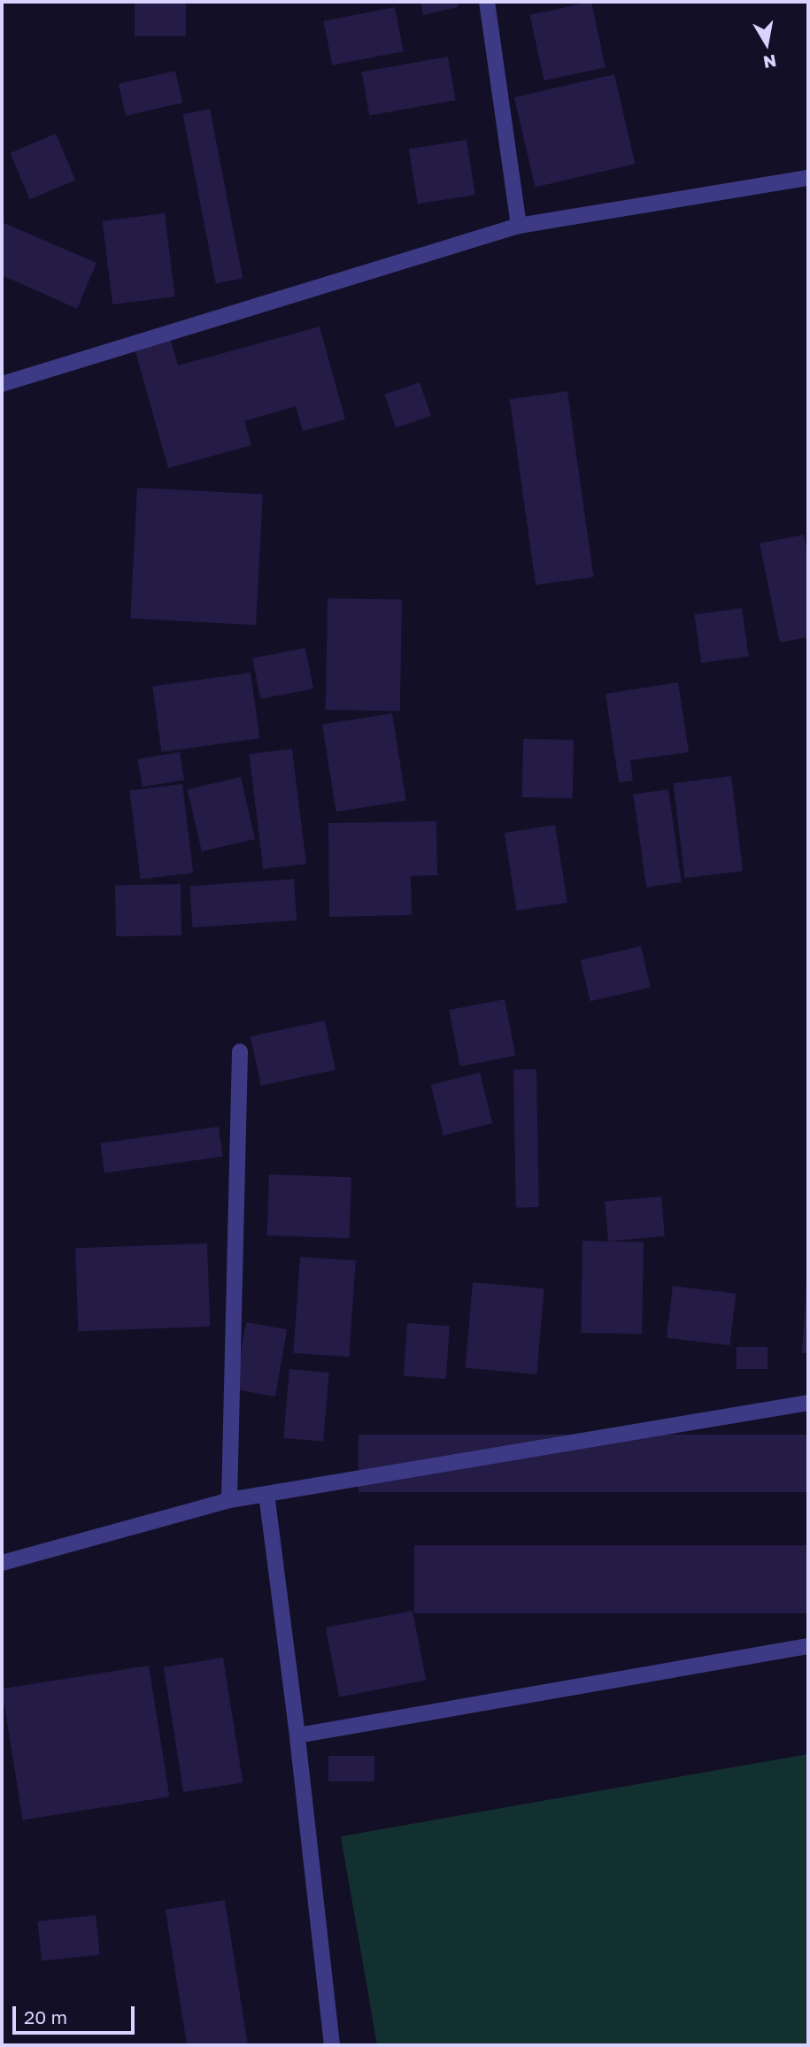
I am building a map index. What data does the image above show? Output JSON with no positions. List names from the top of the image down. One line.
{"scale_bar":"20 m","north":"bottom"}
